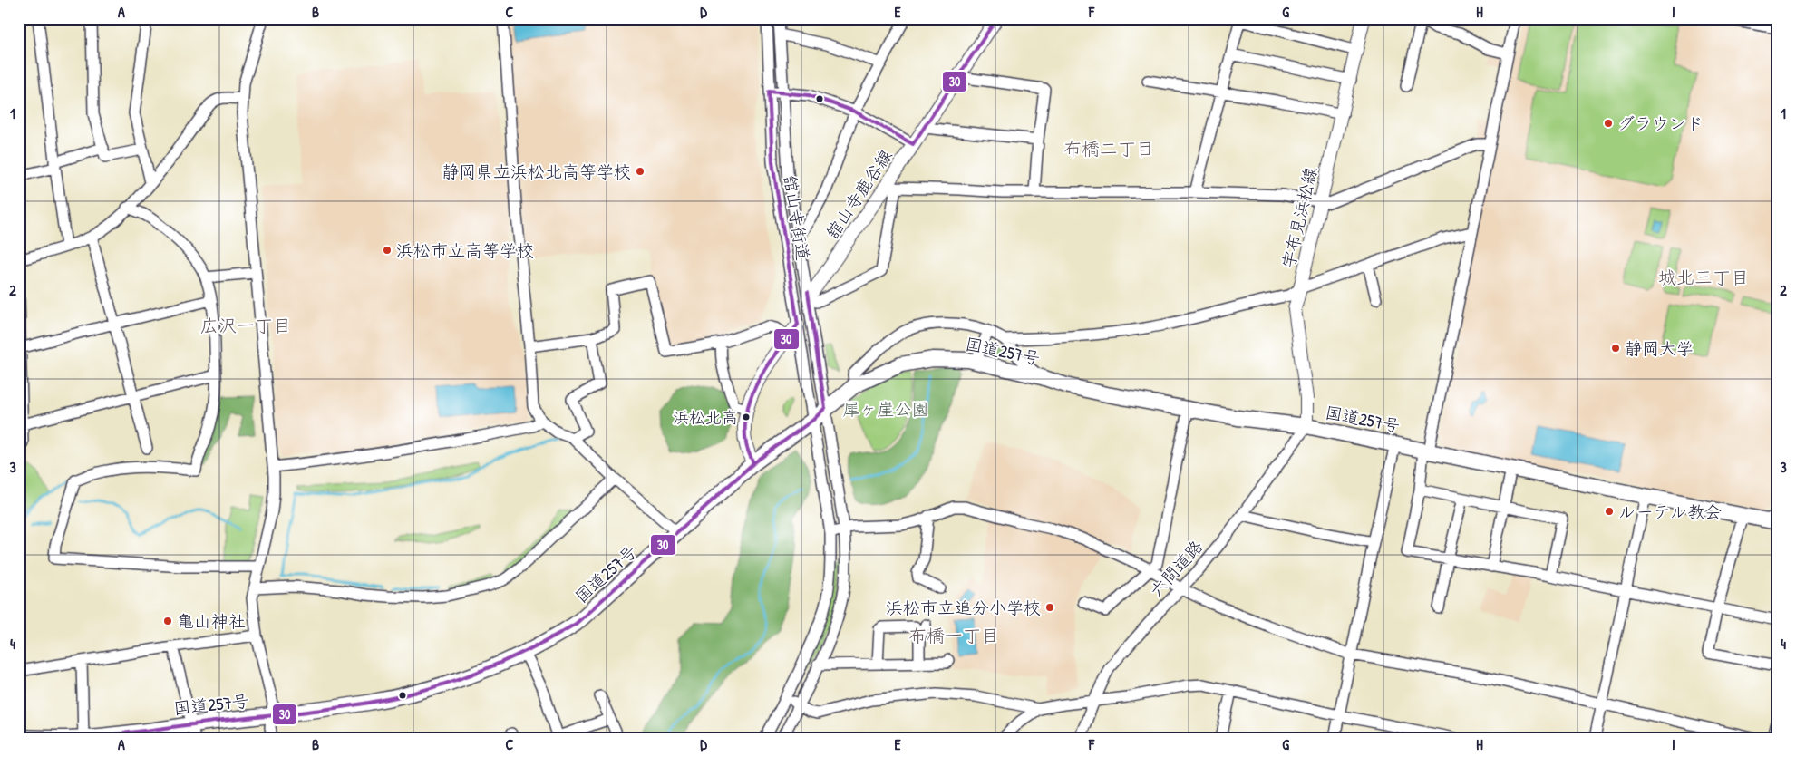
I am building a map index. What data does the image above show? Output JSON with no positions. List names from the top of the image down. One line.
{"streets":{"highway":["国道257号"],"main road":["舘山寺鹿谷線","宇布見浜松線"],"street":["舘山寺街道","六間道路"]},"crossings":[["舘山寺鹿谷線","舘山寺街道"],["舘山寺街道","国道257号"],["宇布見浜松線","国道257号"],["宇布見浜松線","六間道路"],["国道257号","六間道路"]],"districts":["布橋二丁目","城北三丁目","広沢一丁目","布橋一丁目"],"parks":["犀ヶ崖公園"],"places":["グラウンド","静岡県立浜松北高等学校","浜松市立高等学校","静岡大学","浜松北高","ルーテル教会","浜松市立追分小学校","亀山神社"],"lines":["transit line 30"],"grid":{"columns":["A","B","C","D","E","F","G","H","I"],"rows":["1","2","3","4"]}}
